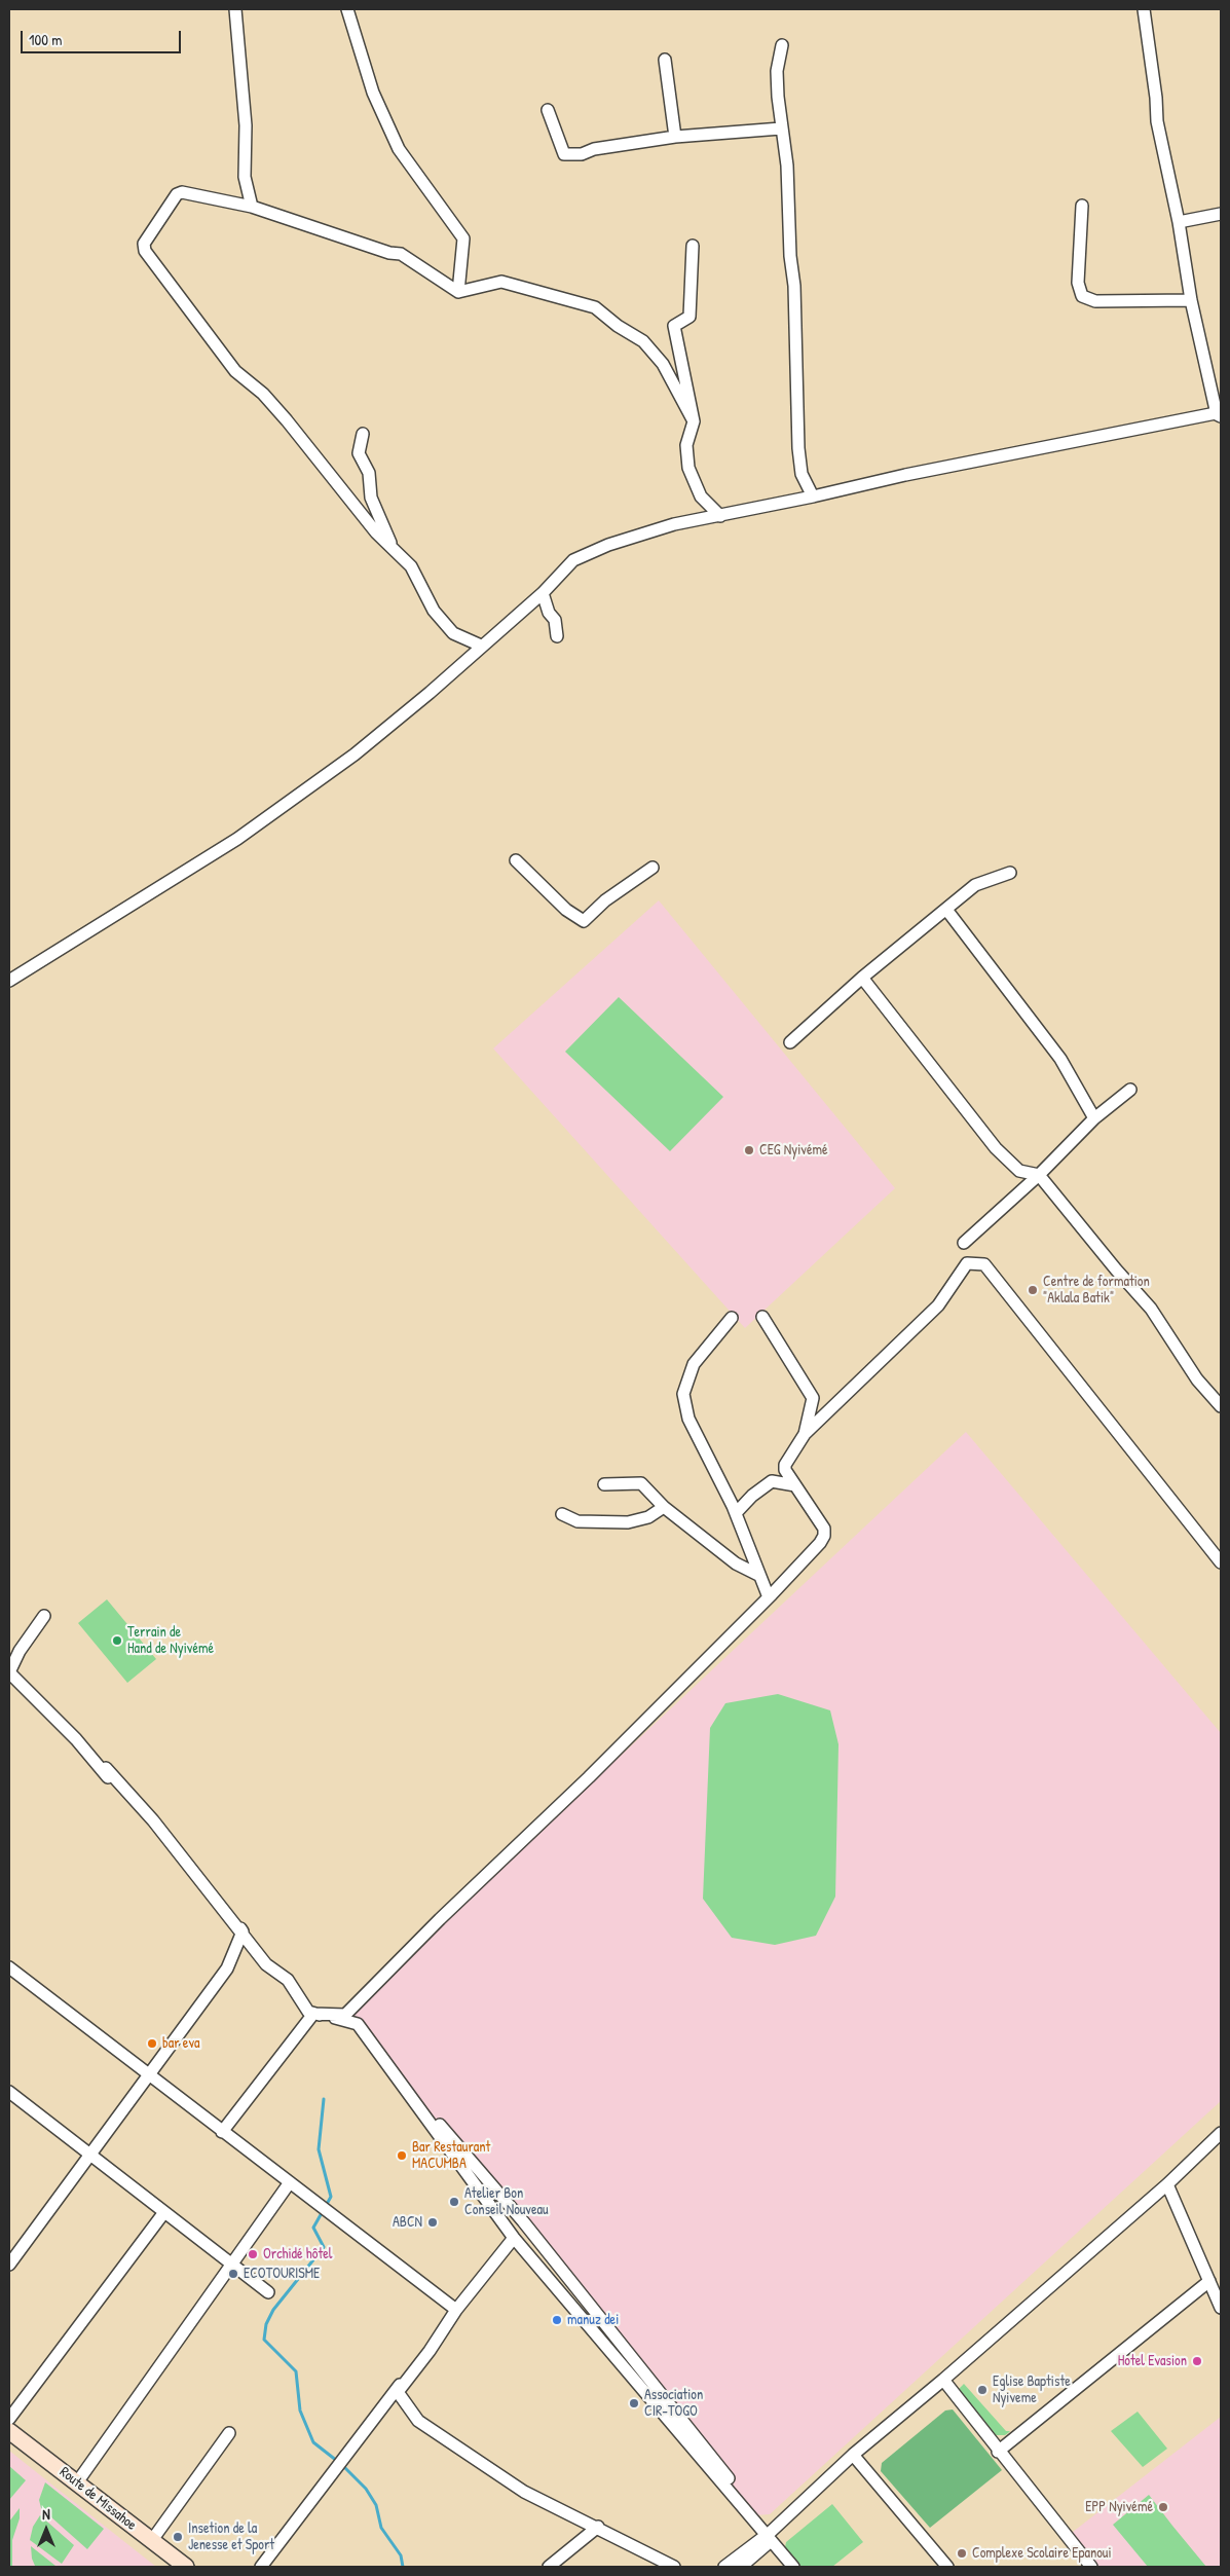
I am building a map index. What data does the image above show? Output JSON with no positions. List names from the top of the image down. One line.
{"streets":{"main road":["Route de Missahoe"]},"places":["CEG Nyivémé","Centre de formation \"Aklala Batik\"","Terrain de Hand de Nyivémé","bar eva","Bar Restaurant MACUMBA","Atelier Bon Conseil Nouveau","ABCN","Orchidé hôtel","ECOTOURISME","manuz dei","Hotel Evasion","Eglise Baptiste Nyiveme","Association CIR-TOGO","EPP Nyivémé","Insetion de la Jenesse et Sport","Complexe Scolaire Epanoui"],"scale_bar":"100 m","north":"top"}
